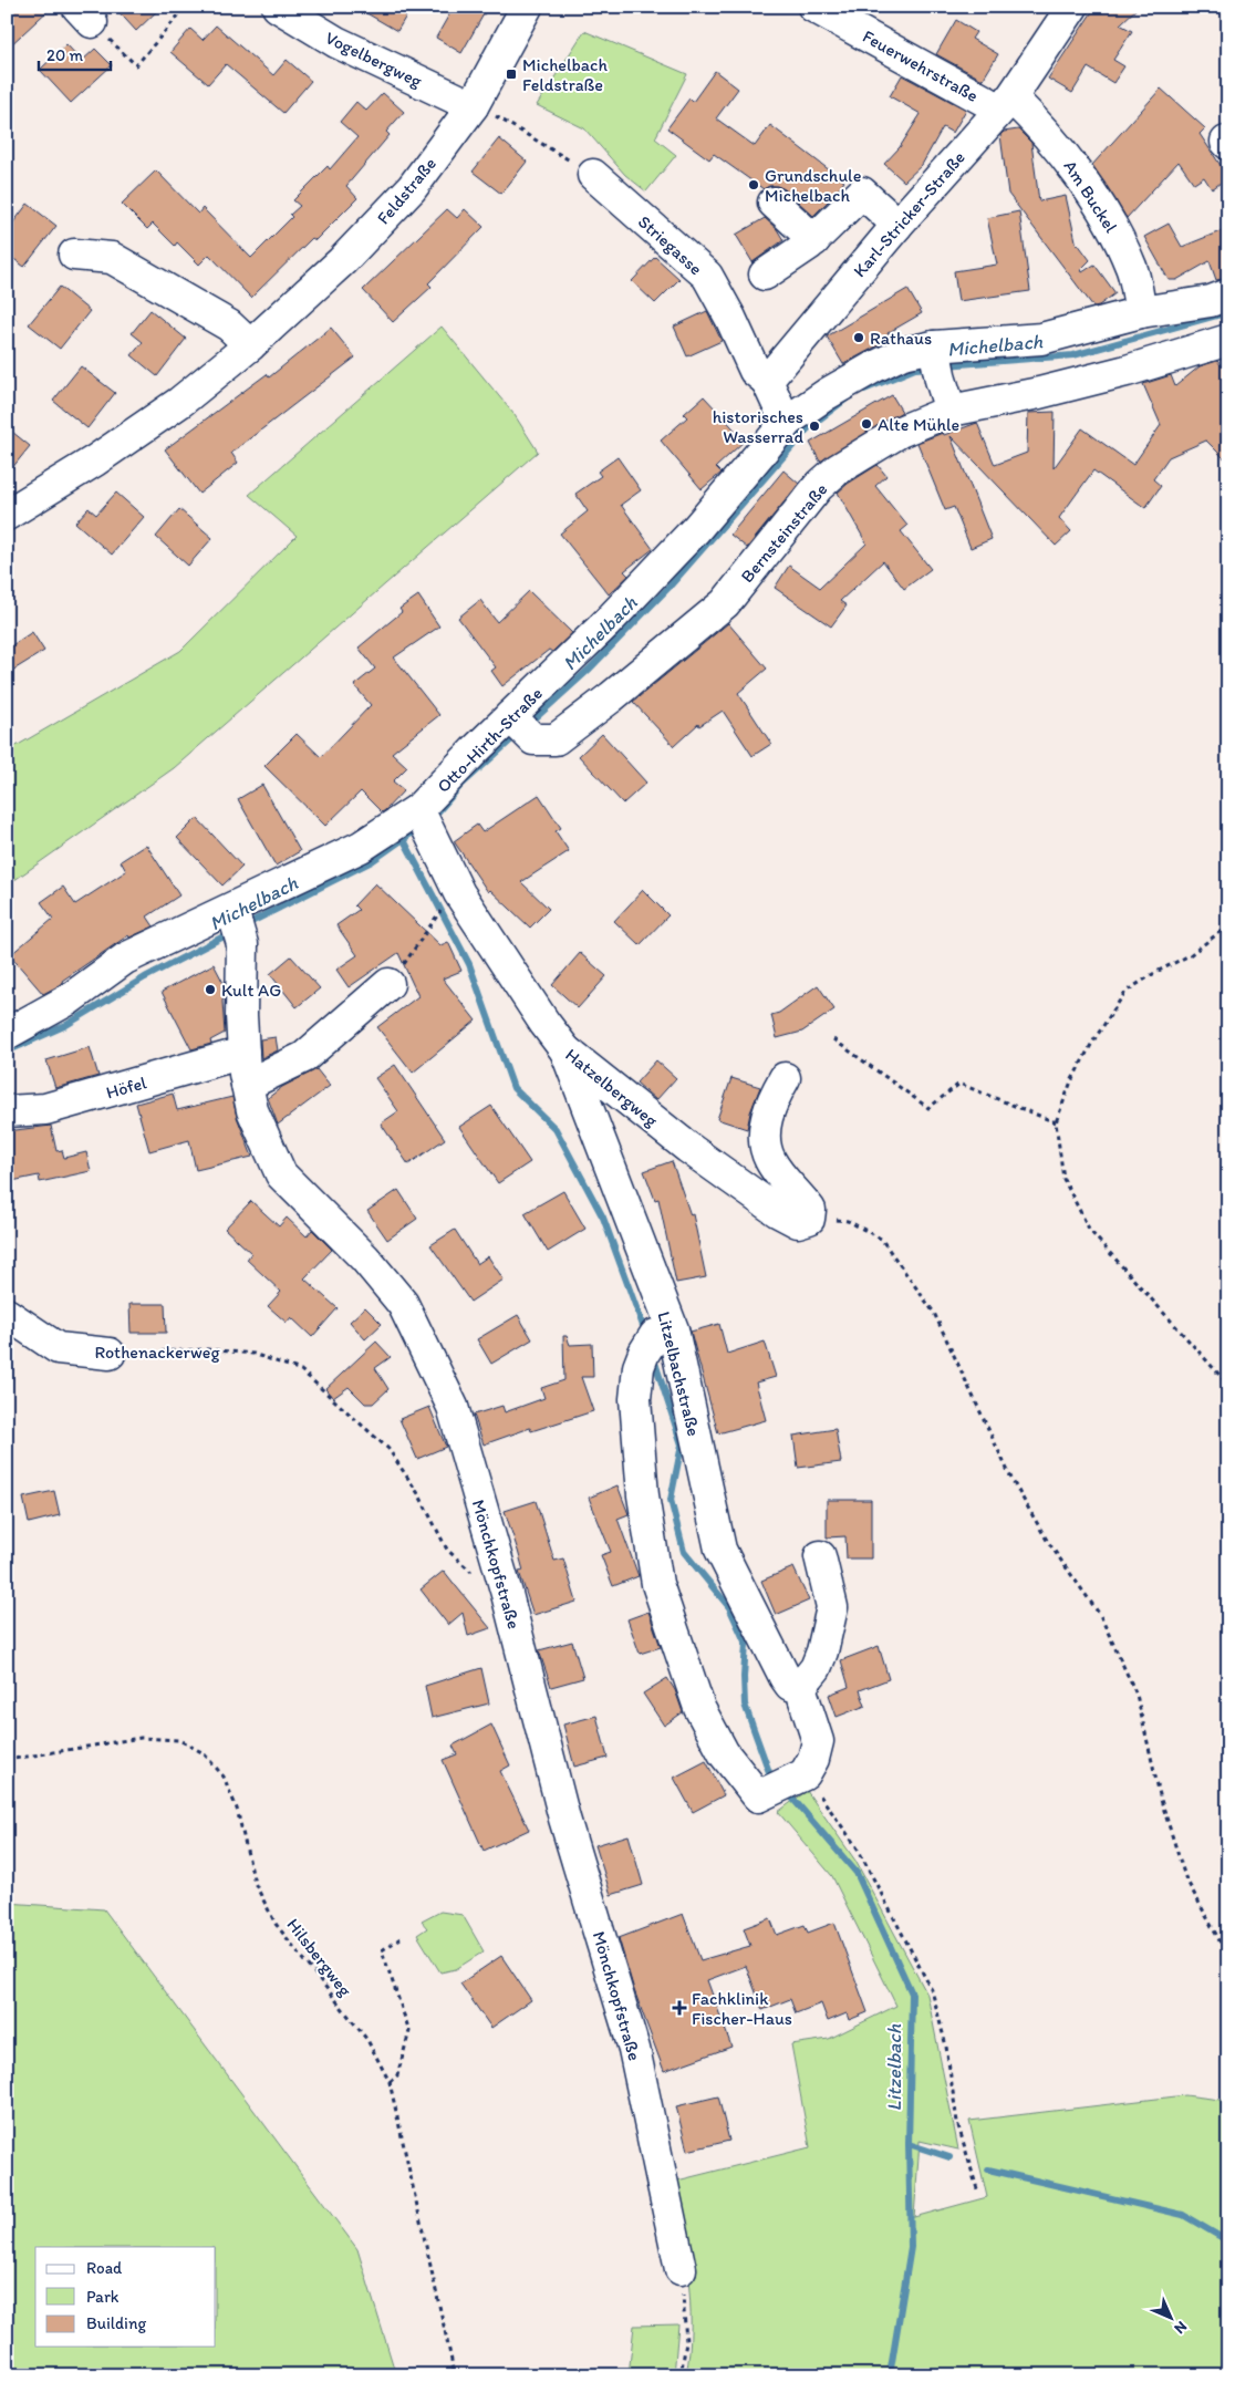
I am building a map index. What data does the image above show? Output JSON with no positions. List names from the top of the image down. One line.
{"streets":{"street":["Vogelbergweg","Feuerwehrstraße","Feldstraße","Am Buckel","Karl-Stricker-Straße","Striegasse","Bernsteinstraße","Otto-Hirth-Straße","Höfel","Hatzelbergweg","Rothenackerweg","Litzelbachstraße","Mönchkopfstraße"],"path":["Hilsbergweg"]},"crossings":[["Vogelbergweg","Feldstraße"],["Feuerwehrstraße","Am Buckel"],["Feuerwehrstraße","Karl-Stricker-Straße"],["Am Buckel","Karl-Stricker-Straße"],["Am Buckel","Otto-Hirth-Straße"],["Karl-Stricker-Straße","Striegasse"],["Bernsteinstraße","Otto-Hirth-Straße"],["Otto-Hirth-Straße","Hatzelbergweg"],["Otto-Hirth-Straße","Mönchkopfstraße"],["Höfel","Mönchkopfstraße"],["Hatzelbergweg","Litzelbachstraße"]],"water":["Michelbach","Litzelbach"],"places":{"transit":["Michelbach Feldstraße"],"other":["Grundschule Michelbach","Rathaus","Alte Mühle","historisches Wasserrad","Kult AG"],"health":["Fachklinik Fischer-Haus"]},"legend":["Road","Park","Building"],"scale_bar":"20 m","north":"bottom right"}
